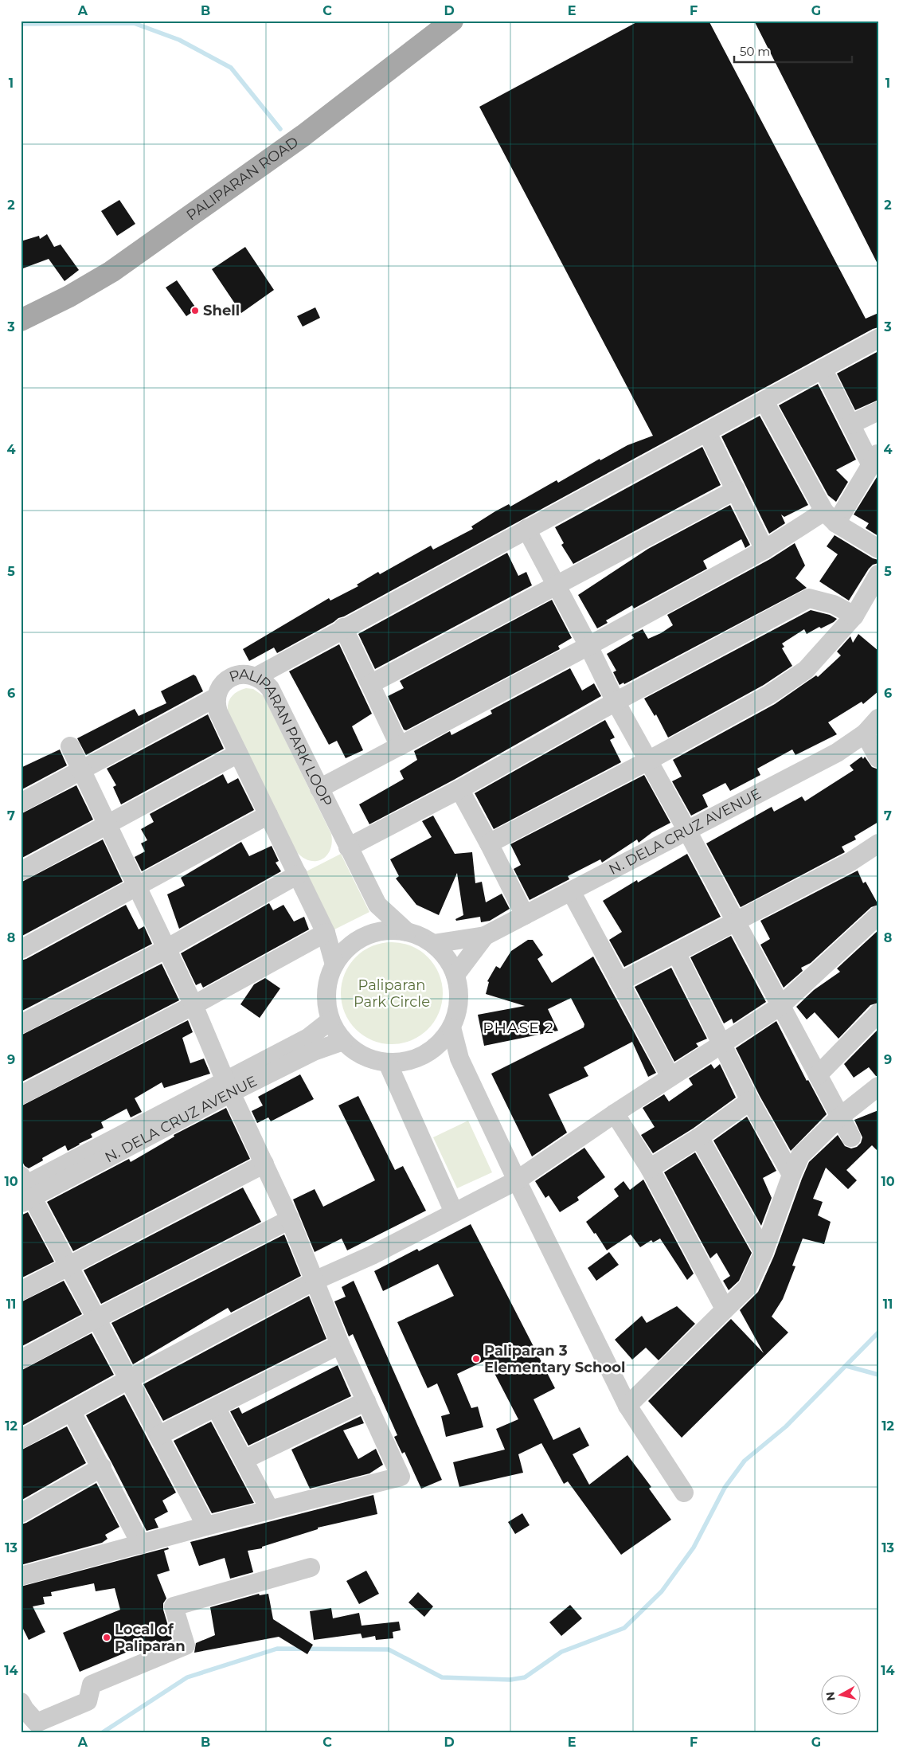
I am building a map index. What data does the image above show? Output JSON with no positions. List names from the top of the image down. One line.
{"streets":{"main road":["PALIPARAN ROAD"],"street":["PALIPARAN PARK LOOP","N. DELA CRUZ AVENUE"]},"crossings":[["PALIPARAN PARK LOOP","N. DELA CRUZ AVENUE"]],"districts":["PHASE 2"],"parks":["Paliparan Park Circle"],"places":["Shell","Paliparan 3 Elementary School","Local of Paliparan"],"scale_bar":"50 m","north":"left","grid":{"columns":["A","B","C","D","E","F","G"],"rows":["1","2","3","4","5","6","7","8","9","10","11","12","13","14"]}}
